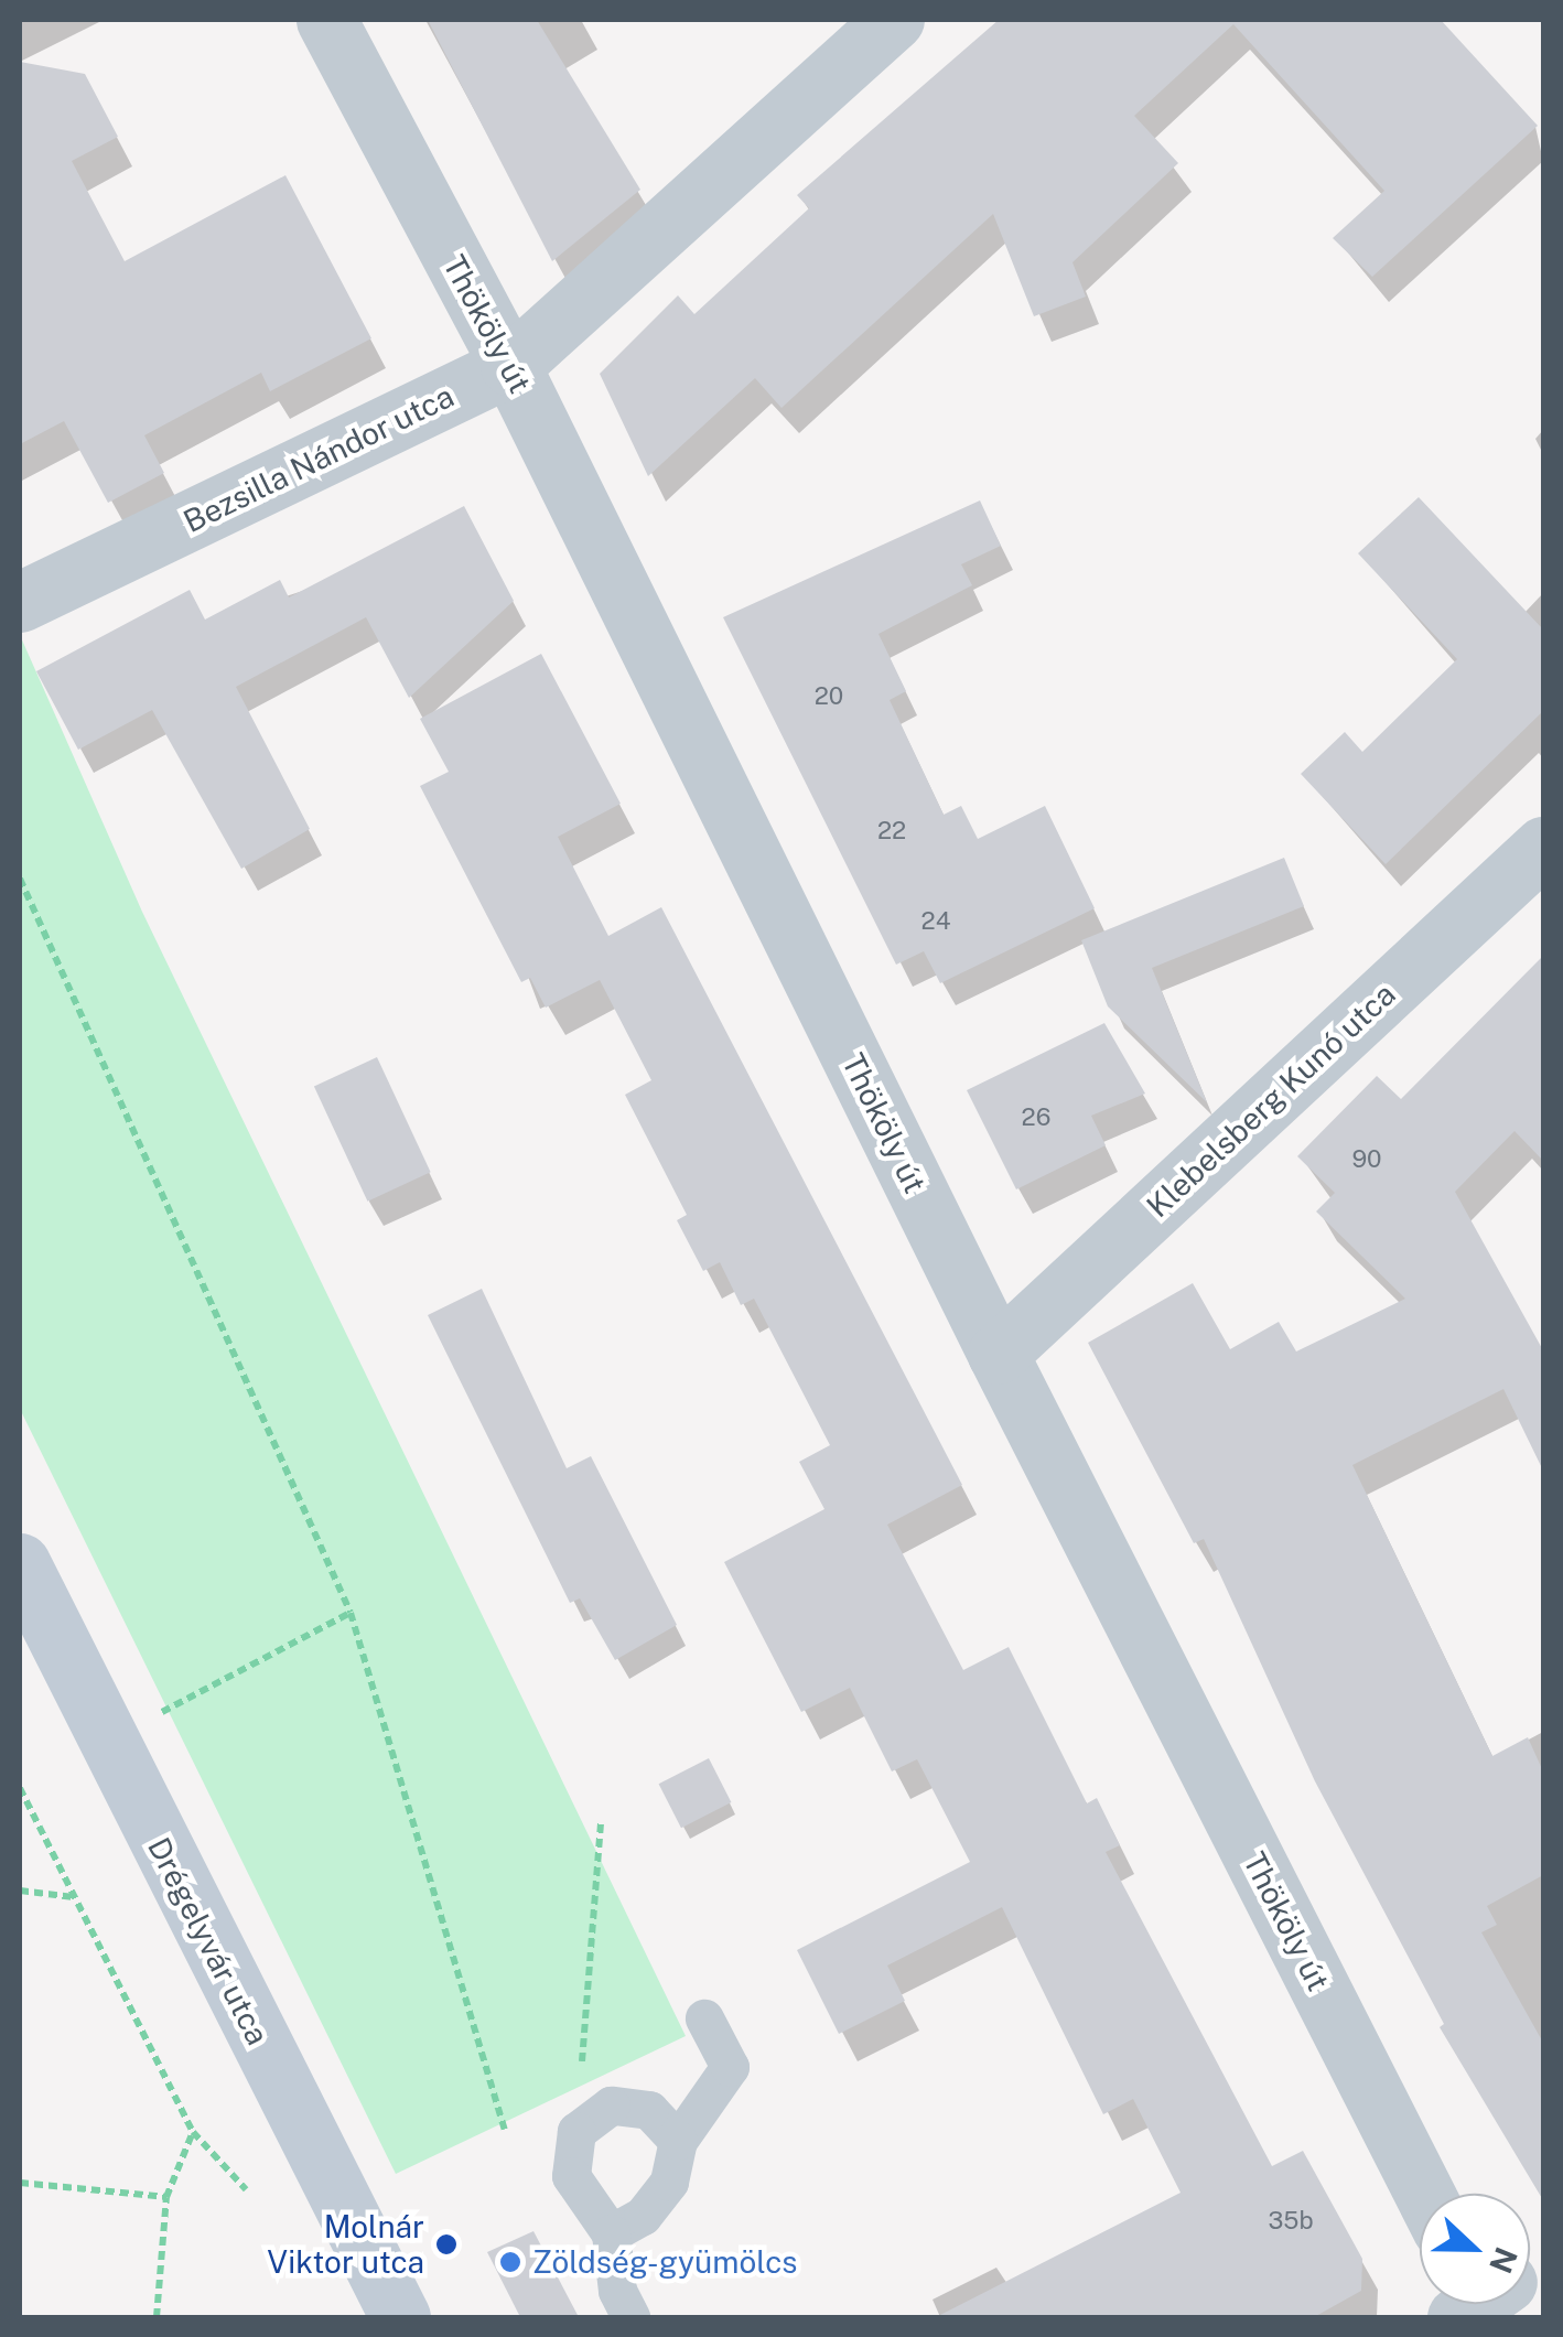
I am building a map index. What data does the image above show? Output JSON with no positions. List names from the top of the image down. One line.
{"streets":{"main road":["Drégelyvár utca"],"street":["Thököly út","Bezsilla Nándor utca","Klebelsberg Kunó utca"]},"crossings":[["Thököly út","Bezsilla Nándor utca"],["Thököly út","Klebelsberg Kunó utca"]],"places":["Molnár Viktor utca","Zöldség-gyümölcs"],"house_numbers":["20","22","24","26","90","35b"],"north":"right"}
